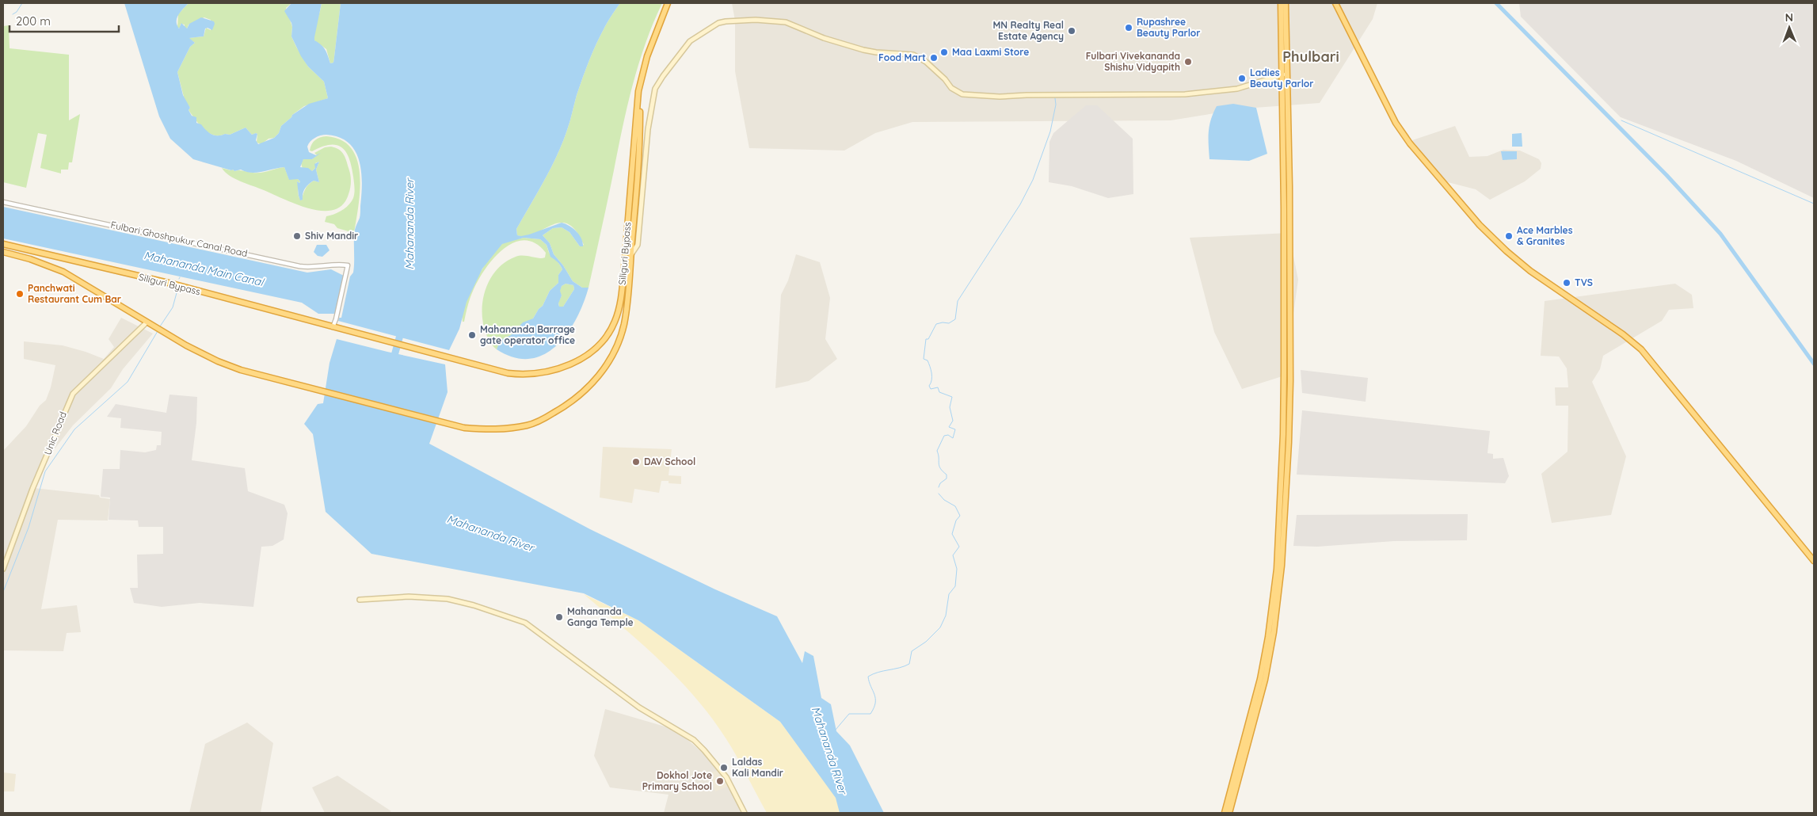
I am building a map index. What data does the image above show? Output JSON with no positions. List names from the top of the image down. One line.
{"streets":{"highway":["Siliguri Bypass"],"main road":["Unic Road"],"street":["Fulbari Ghoshpukur Canal Road"]},"crossings":[["Fulbari Ghoshpukur Canal Road","Siliguri Bypass"]],"districts":["Phulbari"],"water":["Mahananda River","Mahananda Main Canal"],"places":["Rupashree Beauty Parlor","MN Realty Real Estate Agency","Maa Laxmi Store","Food Mart","Fulbari Vivekananda Shishu Vidyapith","Ladies Beauty Parlor","Shiv Mandir","Ace Marbles & Granites","TVS","Panchwati Restaurant Cum Bar","Mahananda Barrage gate operator office","DAV School","Mahananda Ganga Temple","Laldas Kali Mandir","Dokhol Jote Primary School"],"scale_bar":"200 m","north":"top"}
